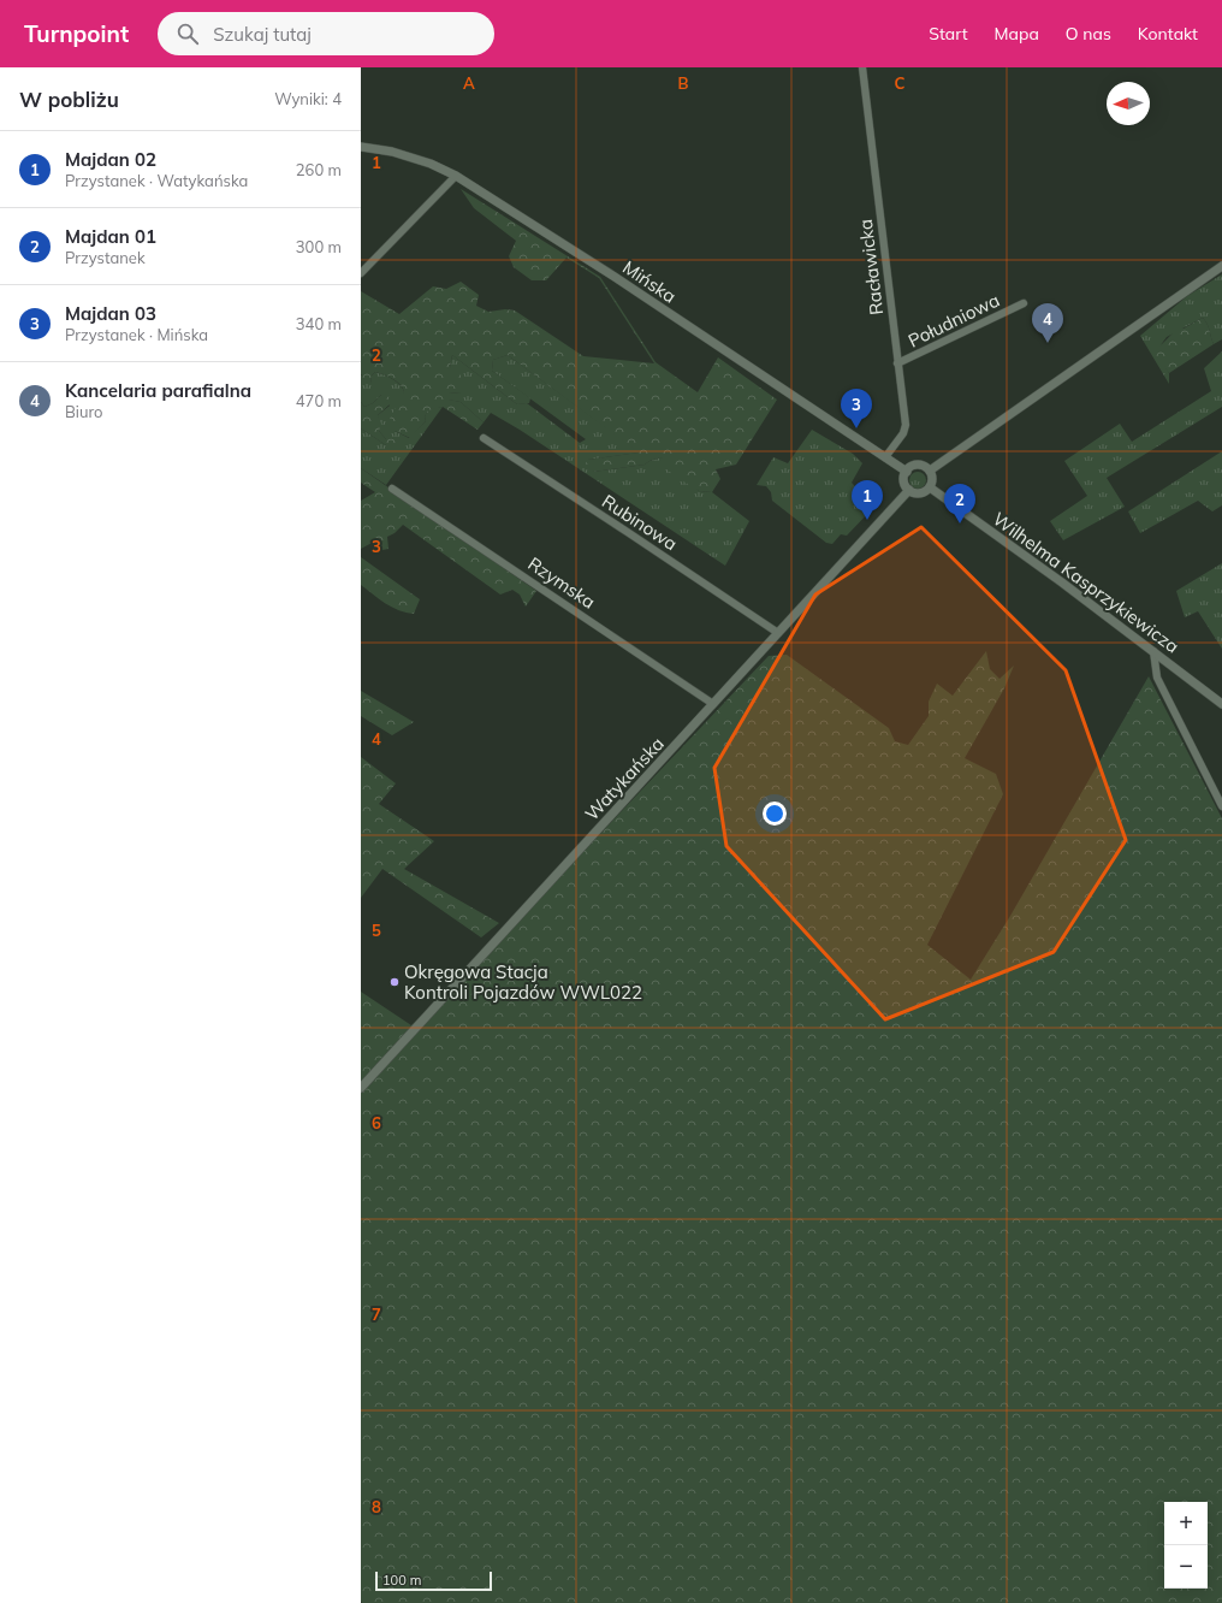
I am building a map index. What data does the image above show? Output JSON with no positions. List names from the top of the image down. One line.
{"streets":{"street":["Racławicka","Mińska","Południowa","Rubinowa","Rzymska","Wilhelma Kasprzykiewicza","Watykańska"]},"crossings":[["Racławicka","Mińska"],["Racławicka","Południowa"],["Mińska","Wilhelma Kasprzykiewicza"],["Mińska","Watykańska"],["Rubinowa","Watykańska"],["Rzymska","Watykańska"],["Wilhelma Kasprzykiewicza","Watykańska"]],"places":["Okręgowa Stacja Kontroli Pojazdów WWL022"],"scale_bar":"100 m","north":"left","page":{"header":"Turnpoint","search":"Szukaj tutaj","nav":["Start","Mapa","O nas","Kontakt"],"heading":["W pobliżu","Wyniki: 4"],"list":[{"mark":"1","name":"Majdan 02","note":"Przystanek · Watykańska","value":"260 m"},{"mark":"2","name":"Majdan 01","note":"Przystanek","value":"300 m"},{"mark":"3","name":"Majdan 03","note":"Przystanek · Mińska","value":"340 m"},{"mark":"4","name":"Kancelaria parafialna","note":"Biuro","value":"470 m"}],"pins":["4","3","1","2"],"map_buttons":["+","−"],"scale":"100 m"},"grid":{"columns":["A","B","C"],"rows":["1","2","3","4","5","6","7","8"]}}
